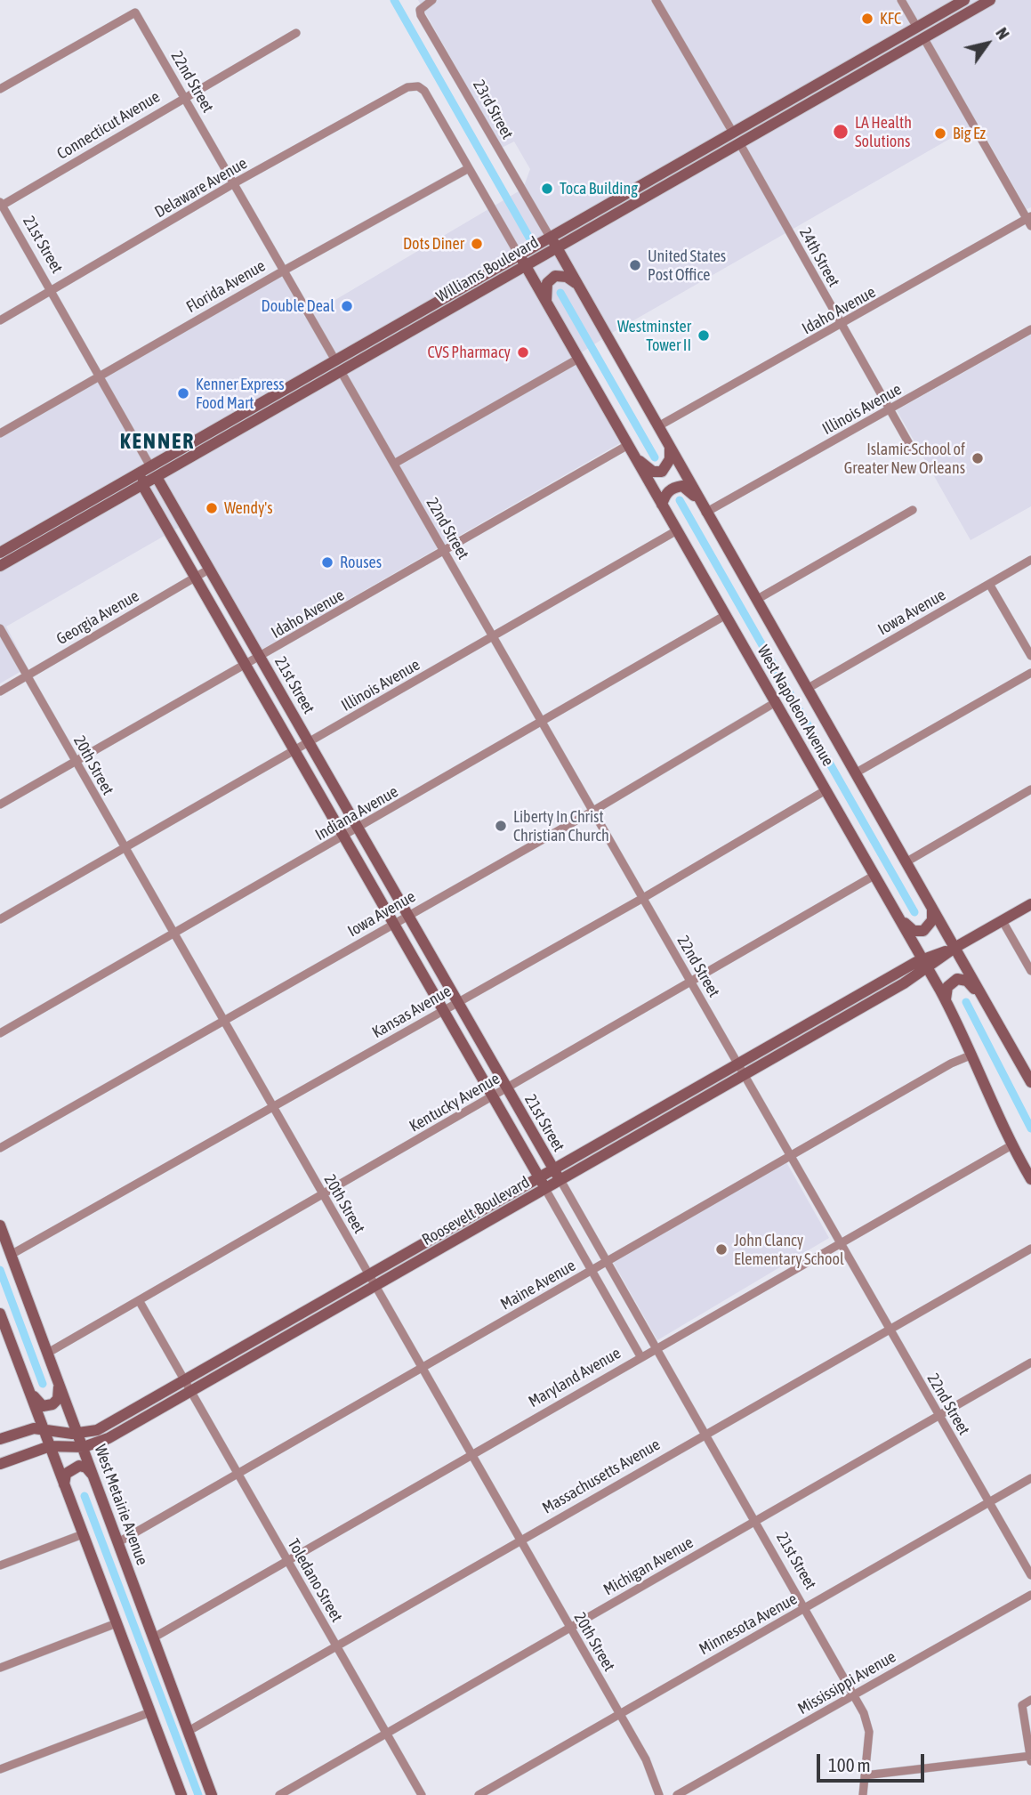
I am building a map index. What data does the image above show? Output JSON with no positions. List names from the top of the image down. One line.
{"streets":{"main road":["21st Street","Williams Boulevard","West Napoleon Avenue","Roosevelt Boulevard","West Metairie Avenue"],"street":["22nd Street","23rd Street","Connecticut Avenue","Delaware Avenue","24th Street","Florida Avenue","Idaho Avenue","Illinois Avenue","Iowa Avenue","Georgia Avenue","20th Street","Indiana Avenue","Kansas Avenue","Kentucky Avenue","Maine Avenue","Maryland Avenue","Massachusetts Avenue","Michigan Avenue","Toledano Street","Minnesota Avenue","Mississippi Avenue"]},"crossings":[["22nd Street","Connecticut Avenue"],["22nd Street","Delaware Avenue"],["22nd Street","Williams Boulevard"],["22nd Street","Florida Avenue"],["22nd Street","Idaho Avenue"],["22nd Street","Illinois Avenue"],["22nd Street","Iowa Avenue"],["22nd Street","Indiana Avenue"],["22nd Street","Kansas Avenue"],["22nd Street","Kentucky Avenue"],["22nd Street","Roosevelt Boulevard"],["22nd Street","Maine Avenue"],["22nd Street","Maryland Avenue"],["22nd Street","Massachusetts Avenue"],["22nd Street","Michigan Avenue"],["22nd Street","Minnesota Avenue"],["23rd Street","Williams Boulevard"],["23rd Street","West Napoleon Avenue"],["Connecticut Avenue","21st Street"],["Delaware Avenue","21st Street"],["Delaware Avenue","Florida Avenue"],["21st Street","Williams Boulevard"],["21st Street","Florida Avenue"],["21st Street","Idaho Avenue"],["21st Street","Illinois Avenue"],["21st Street","Iowa Avenue"],["21st Street","Georgia Avenue"],["21st Street","Indiana Avenue"],["21st Street","Kansas Avenue"],["21st Street","Kentucky Avenue"],["21st Street","Roosevelt Boulevard"],["21st Street","Maine Avenue"],["21st Street","Maryland Avenue"],["21st Street","Massachusetts Avenue"],["21st Street","Michigan Avenue"],["21st Street","Minnesota Avenue"],["21st Street","Mississippi Avenue"],["24th Street","Williams Boulevard"],["24th Street","Idaho Avenue"],["24th Street","Illinois Avenue"],["Williams Boulevard","West Napoleon Avenue"],["Idaho Avenue","West Napoleon Avenue"],["Idaho Avenue","20th Street"],["Illinois Avenue","West Napoleon Avenue"],["Illinois Avenue","20th Street"],["Iowa Avenue","West Napoleon Avenue"],["Iowa Avenue","20th Street"],["Georgia Avenue","20th Street"],["West Napoleon Avenue","Indiana Avenue"],["West Napoleon Avenue","Kansas Avenue"],["West Napoleon Avenue","Kentucky Avenue"],["West Napoleon Avenue","Roosevelt Boulevard"],["West Napoleon Avenue","Maine Avenue"],["West Napoleon Avenue","Maryland Avenue"],["20th Street","Indiana Avenue"],["20th Street","Kansas Avenue"],["20th Street","Kentucky Avenue"],["20th Street","Roosevelt Boulevard"],["20th Street","Maine Avenue"],["20th Street","Maryland Avenue"],["20th Street","Massachusetts Avenue"],["20th Street","Michigan Avenue"],["20th Street","Minnesota Avenue"],["Kansas Avenue","West Metairie Avenue"],["Kentucky Avenue","West Metairie Avenue"],["Kentucky Avenue","Toledano Street"],["Roosevelt Boulevard","West Metairie Avenue"],["Roosevelt Boulevard","Toledano Street"],["Maine Avenue","West Metairie Avenue"],["Maine Avenue","Toledano Street"],["Maryland Avenue","West Metairie Avenue"],["Maryland Avenue","Toledano Street"],["Massachusetts Avenue","West Metairie Avenue"],["Massachusetts Avenue","Toledano Street"],["Michigan Avenue","Toledano Street"]],"districts":["KENNER"],"places":["KFC","LA Health Solutions","Big Ez","Toca Building","Dots Diner","United States Post Office","Double Deal","Westminster Tower II","CVS Pharmacy","Kenner Express Food Mart","Islamic School of Greater New Orleans","Wendy's","Rouses","Liberty In Christ Christian Church","John Clancy Elementary School"],"scale_bar":"100 m","north":"top right"}
